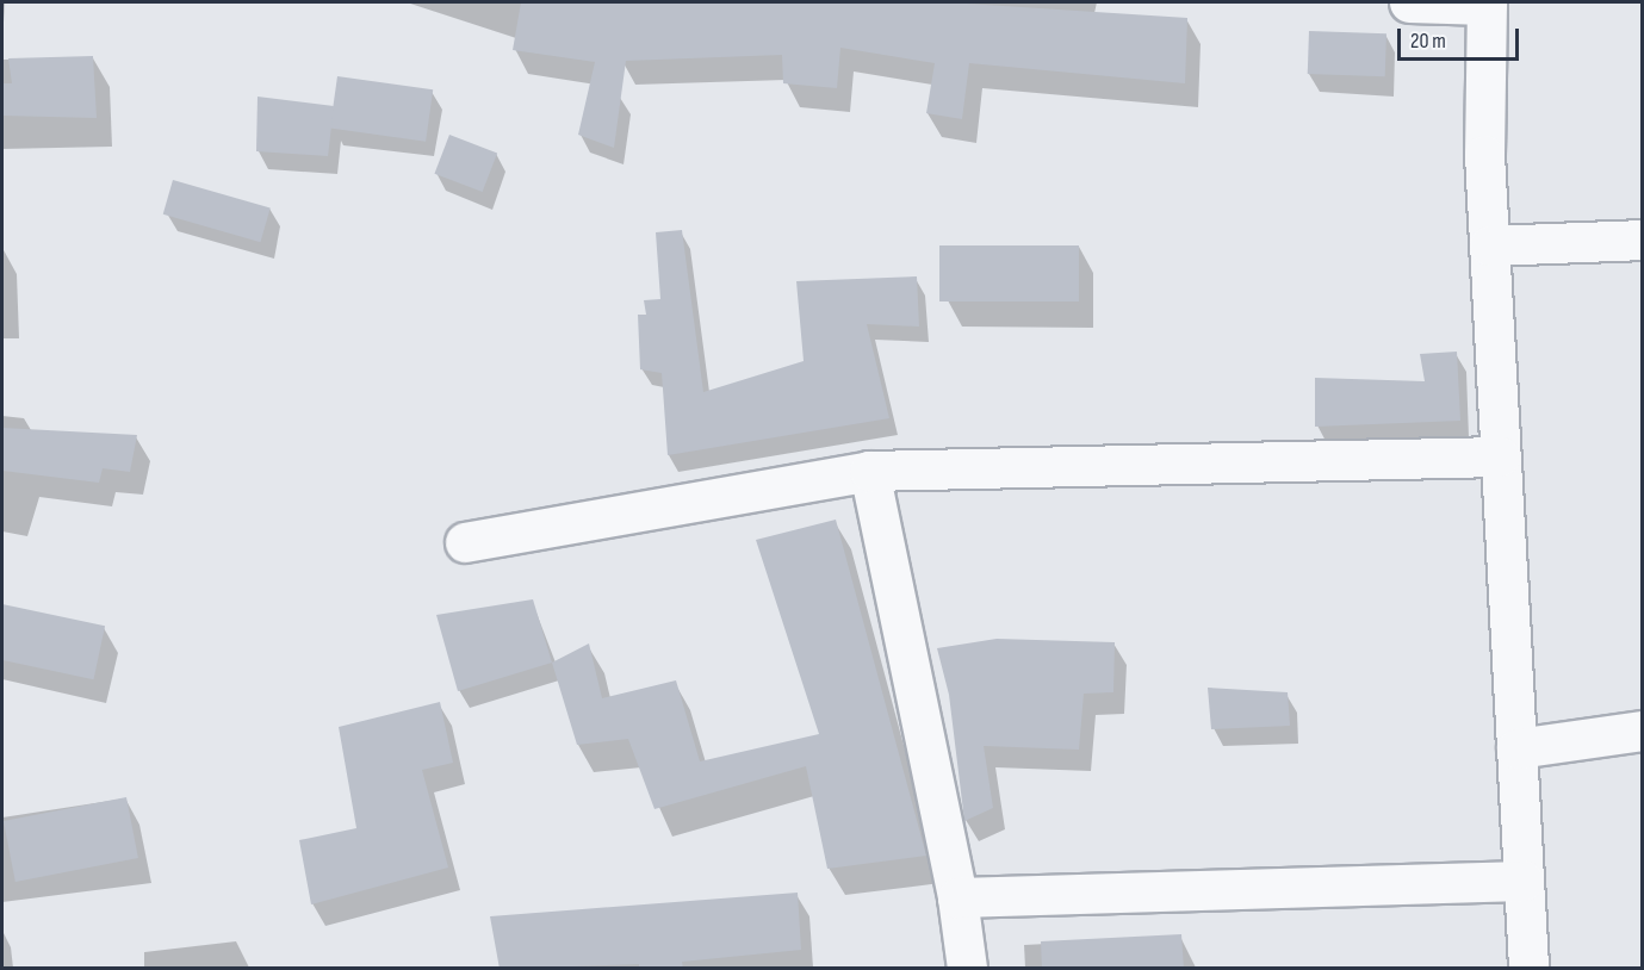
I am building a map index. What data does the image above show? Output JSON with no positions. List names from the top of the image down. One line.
{"scale_bar":"20 m"}
